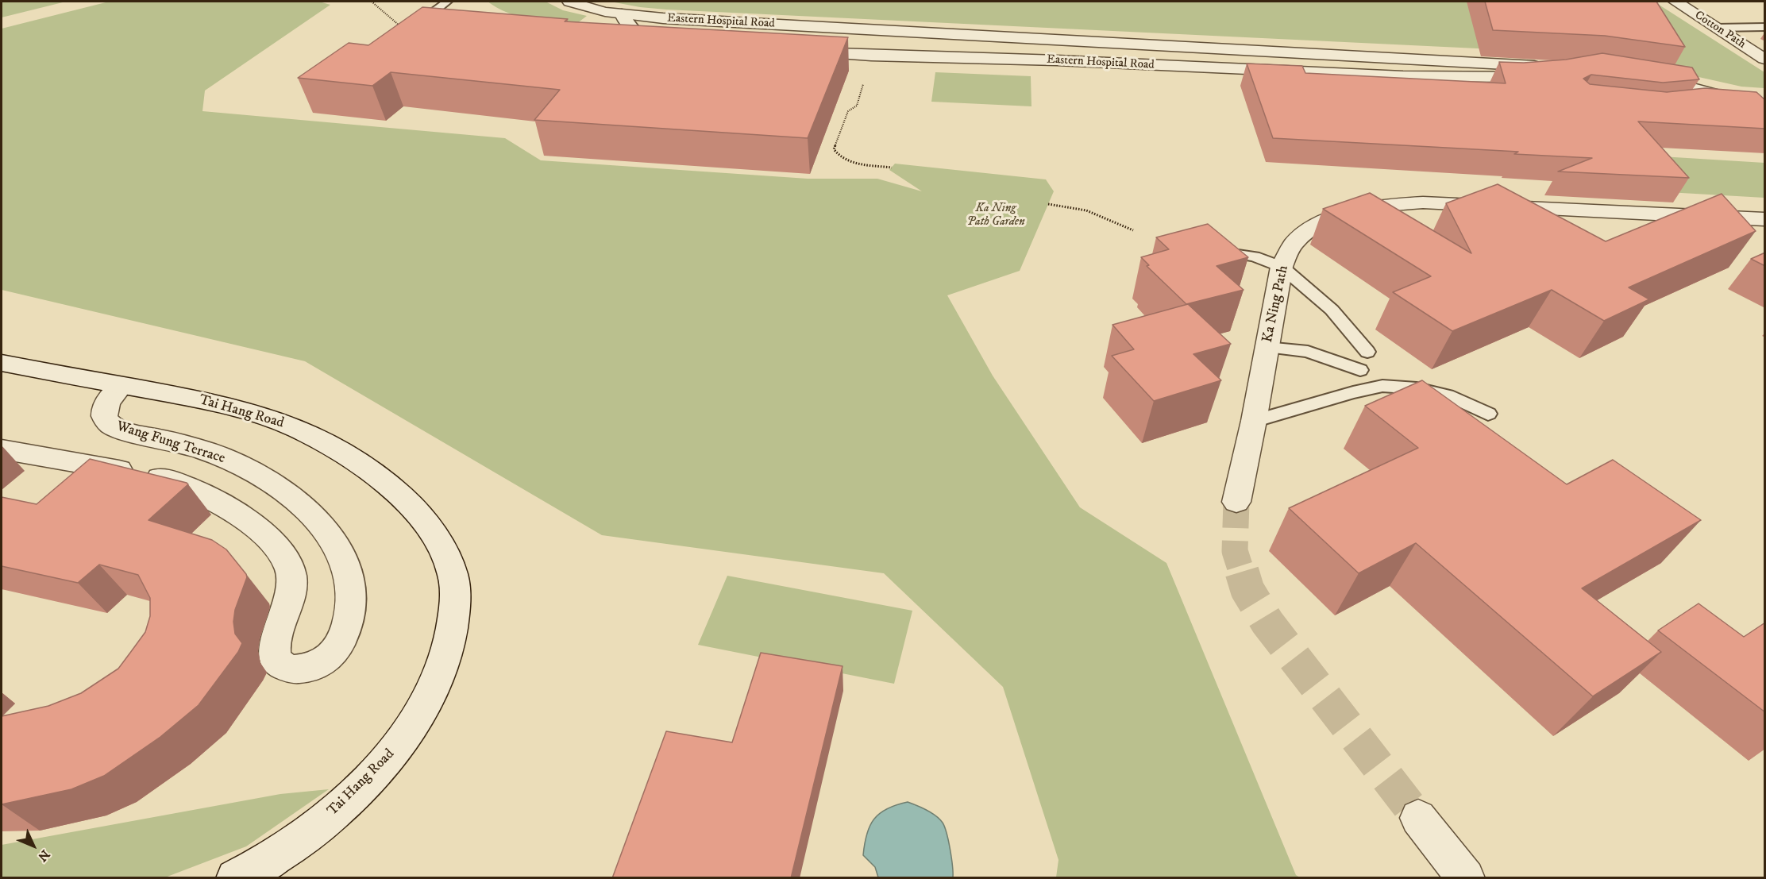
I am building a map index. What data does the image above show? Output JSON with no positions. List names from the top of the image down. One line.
{"streets":{"street":["Eastern Hospital Road","Cotton Path","Ka Ning Path","Tai Hang Road","Wang Fung Terrace"]},"crossings":[["Tai Hang Road","Wang Fung Terrace"]],"parks":["Ka Ning Path Garden"],"north":"bottom right"}
